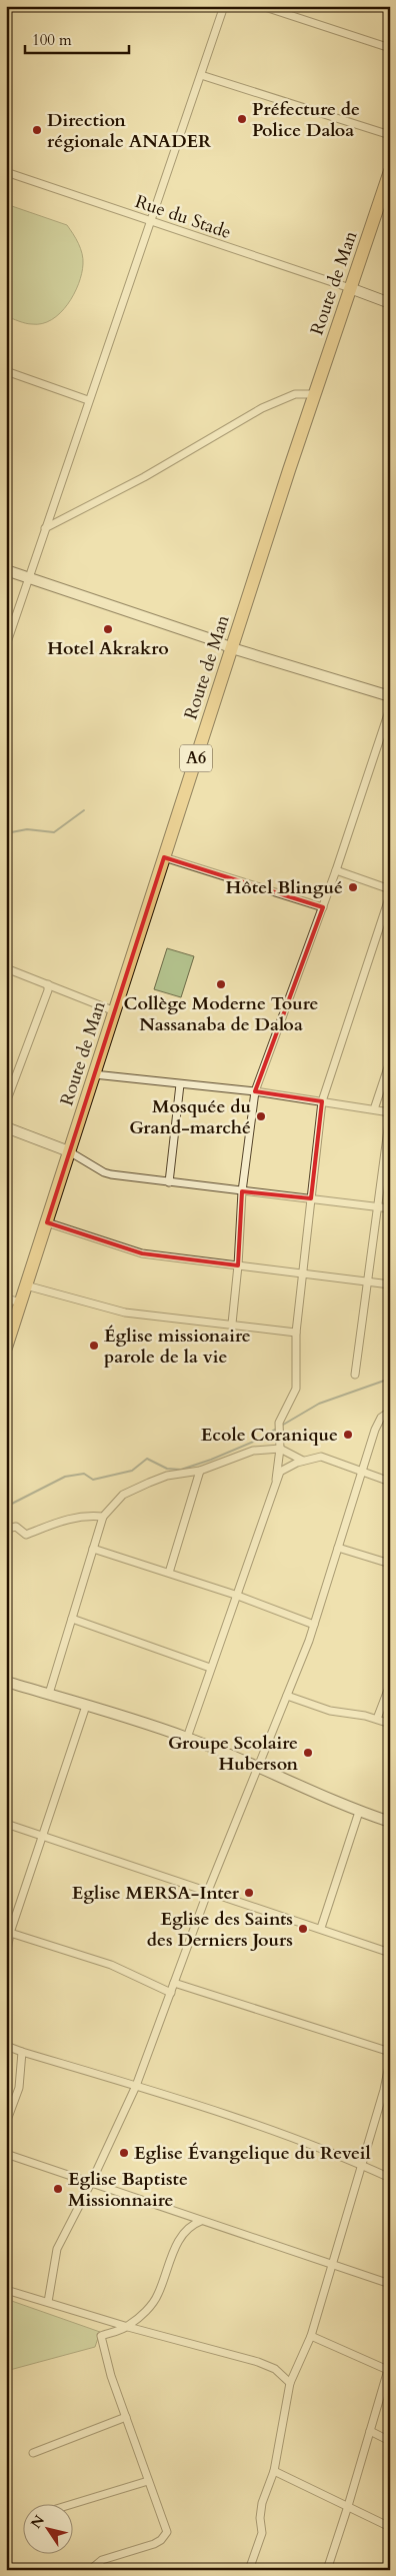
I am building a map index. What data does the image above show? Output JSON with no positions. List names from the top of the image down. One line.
{"streets":{"highway":["Route de Man","A6"],"street":["Rue du Stade"]},"crossings":[["Rue du Stade","Route de Man"]],"places":["Préfecture de Police Daloa","Direction régionale ANADER","Hotel Akrakro","Hôtel Blingué","Collège Moderne Toure Nassanaba de Daloa","Mosquée du Grand-marché","Église missionaire parole de la vie","Ecole Coranique","Groupe Scolaire Huberson","Eglise MERSA-Inter","Eglise des Saints des Derniers Jours","Eglise Évangelique du Reveil","Eglise Baptiste Missionnaire"],"scale_bar":"100 m","north":"top left"}
